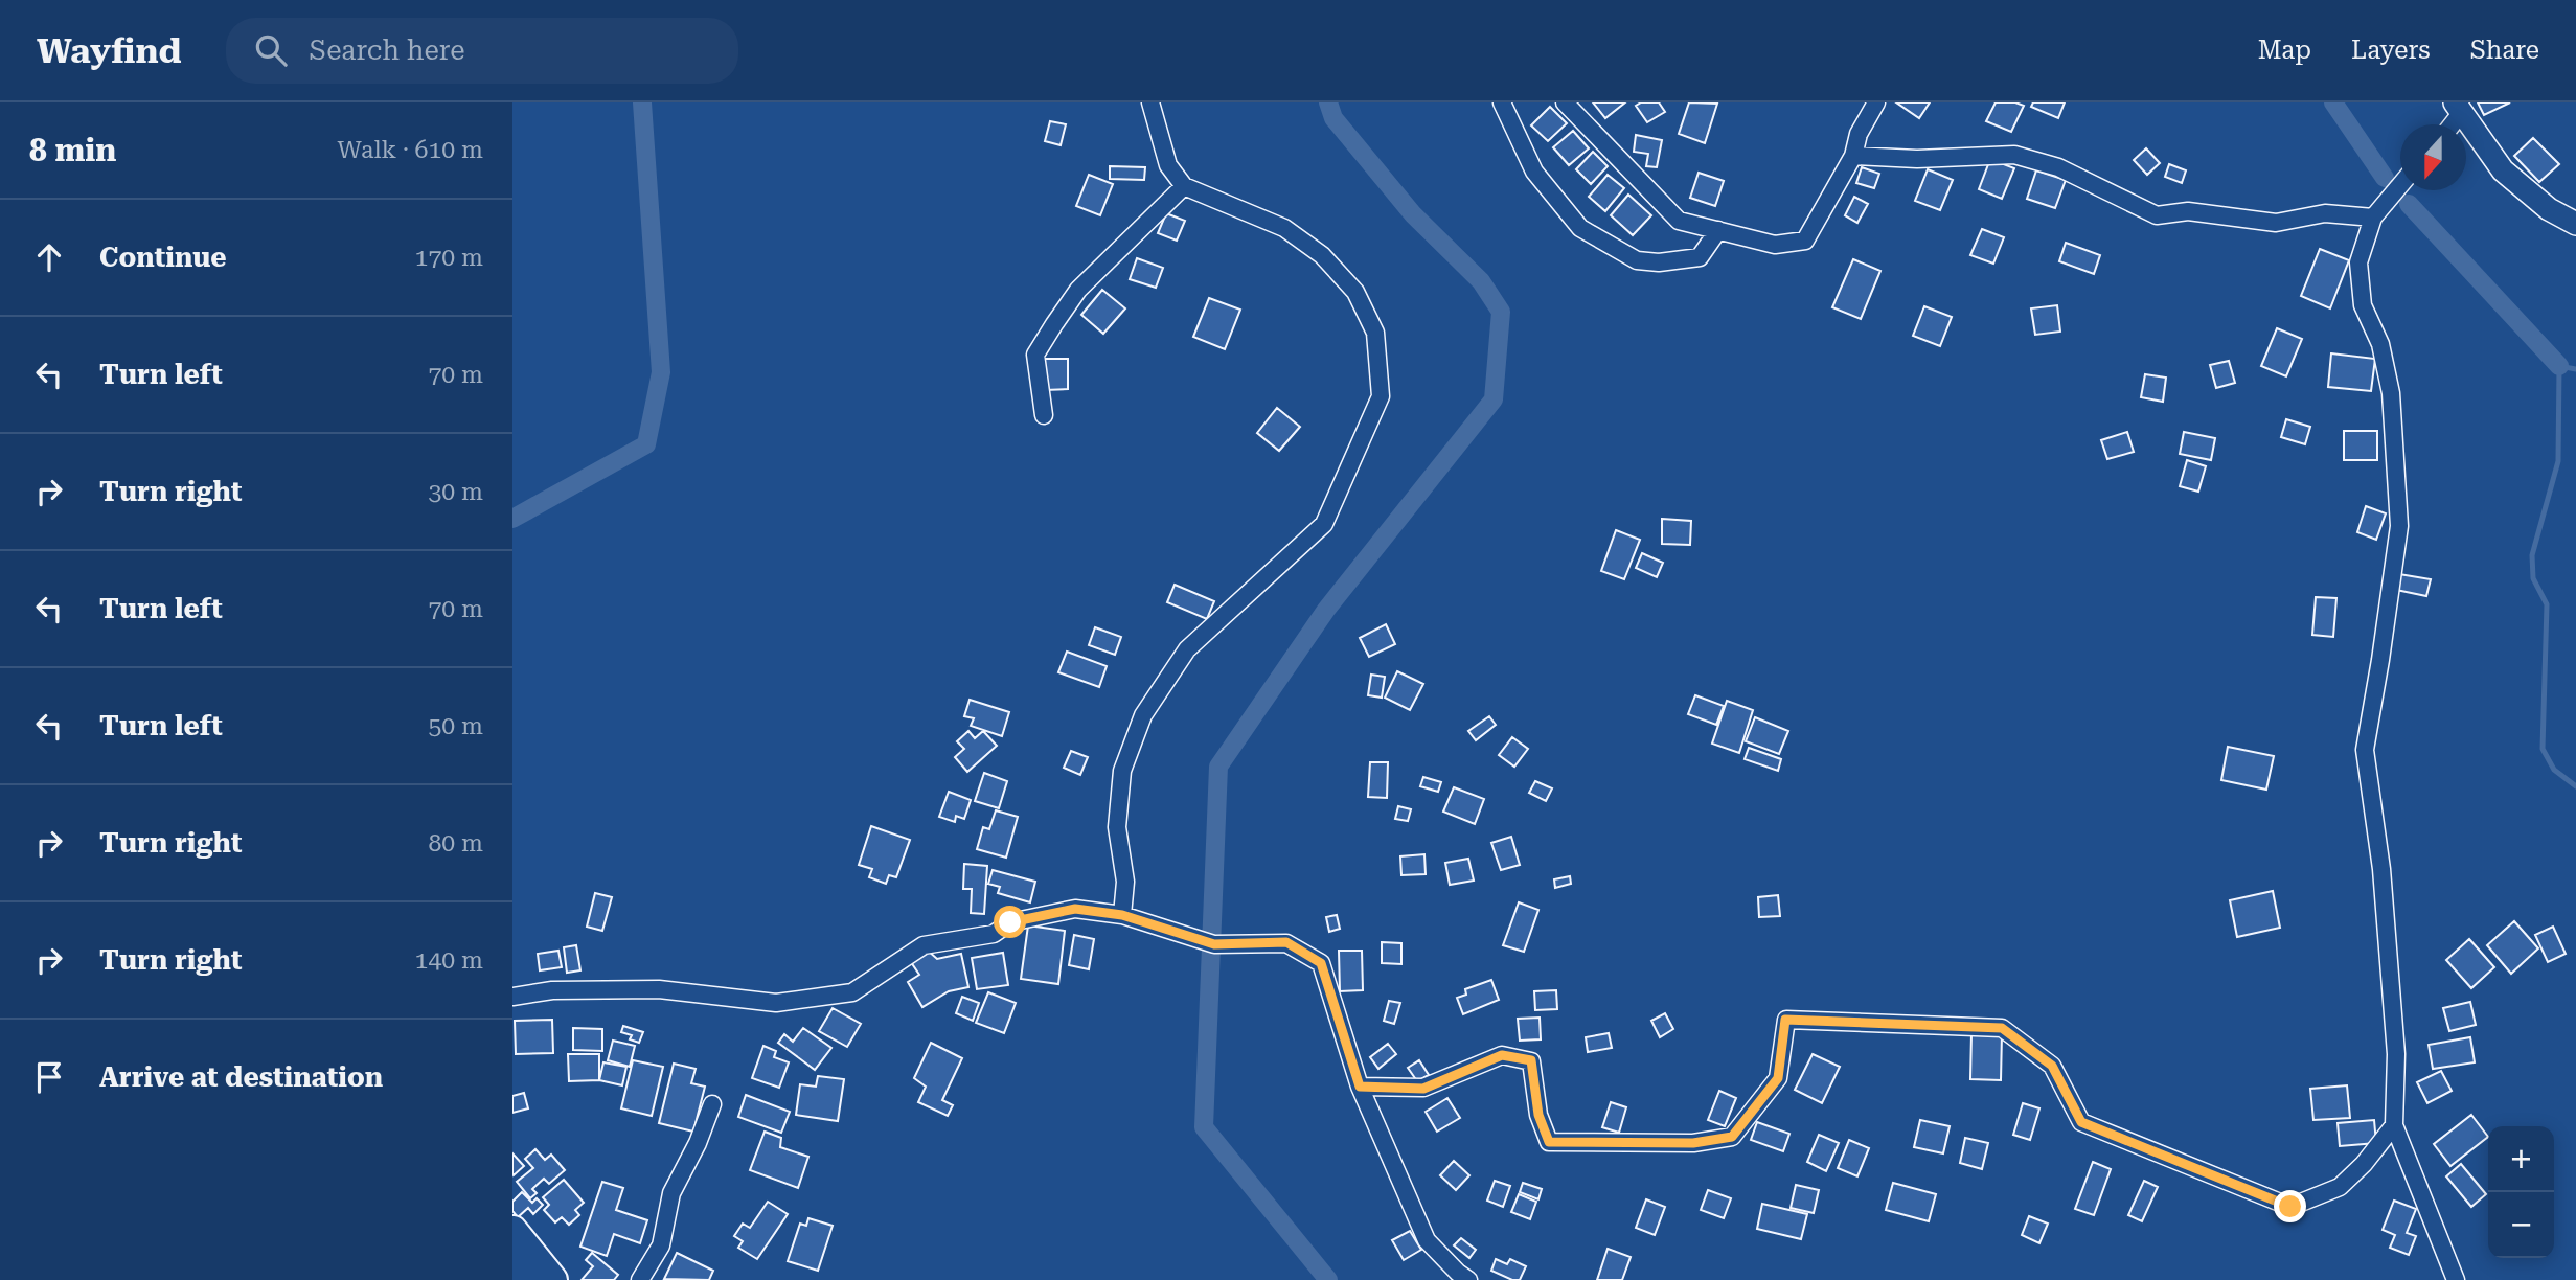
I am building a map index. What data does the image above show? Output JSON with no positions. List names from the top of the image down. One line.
{"north":"bottom","page":{"header":"Wayfind","search":"Search here","nav":["Map","Layers","Share"],"heading":["8 min","Walk · 610 m"],"list":[["Continue","170 m"],["Turn left","70 m"],["Turn right","30 m"],["Turn left","70 m"],["Turn left","50 m"],["Turn right","80 m"],["Turn right","140 m"],"Arrive at destination"],"map_buttons":["+","−"]}}
